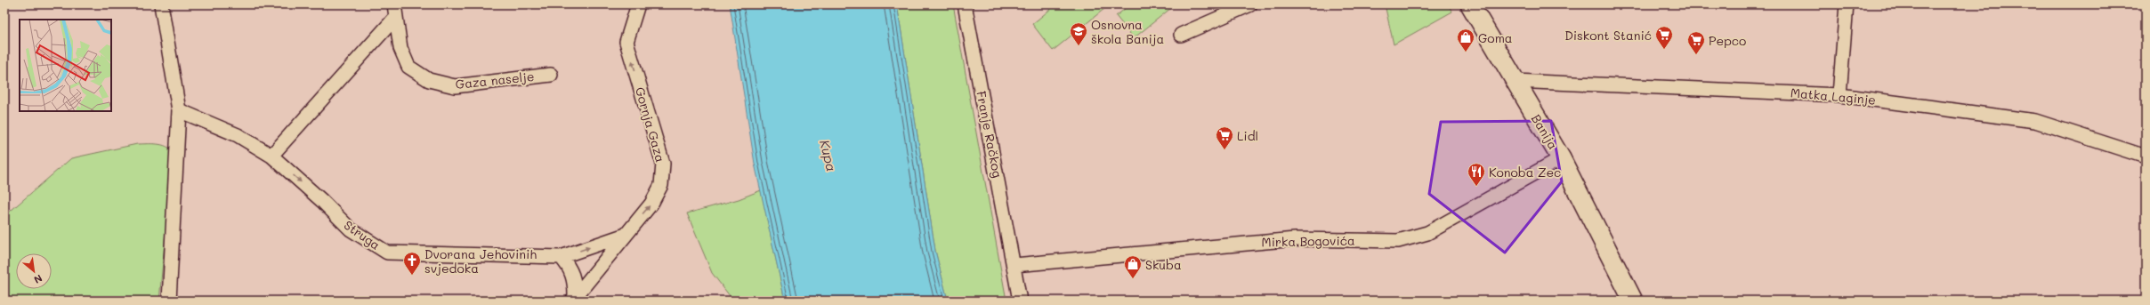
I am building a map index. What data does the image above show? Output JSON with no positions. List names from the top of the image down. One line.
{"streets":{"main road":["Banija"],"street":["Gaza naselje","Matka Laginje","Gornja Gaza","Franje Račkog","Struga","Mirka Bogovića"]},"crossings":[["Gaza naselje","Struga"],["Matka Laginje","Banija"],["Gornja Gaza","Struga"],["Banija","Mirka Bogovića"],["Franje Račkog","Mirka Bogovića"]],"one_way":["Gornja Gaza","Struga"],"water":["Kupa"],"places":{"school or university":["Osnovna škola Banija"],"supermarket":["Diskont Stanić","Pepco","Lidl"],"shop":["Goma","Skuba"],"restaurant":["Konoba Zec"],"church":["Dvorana Jehovinih svjedoka"]},"north":"bottom right"}
